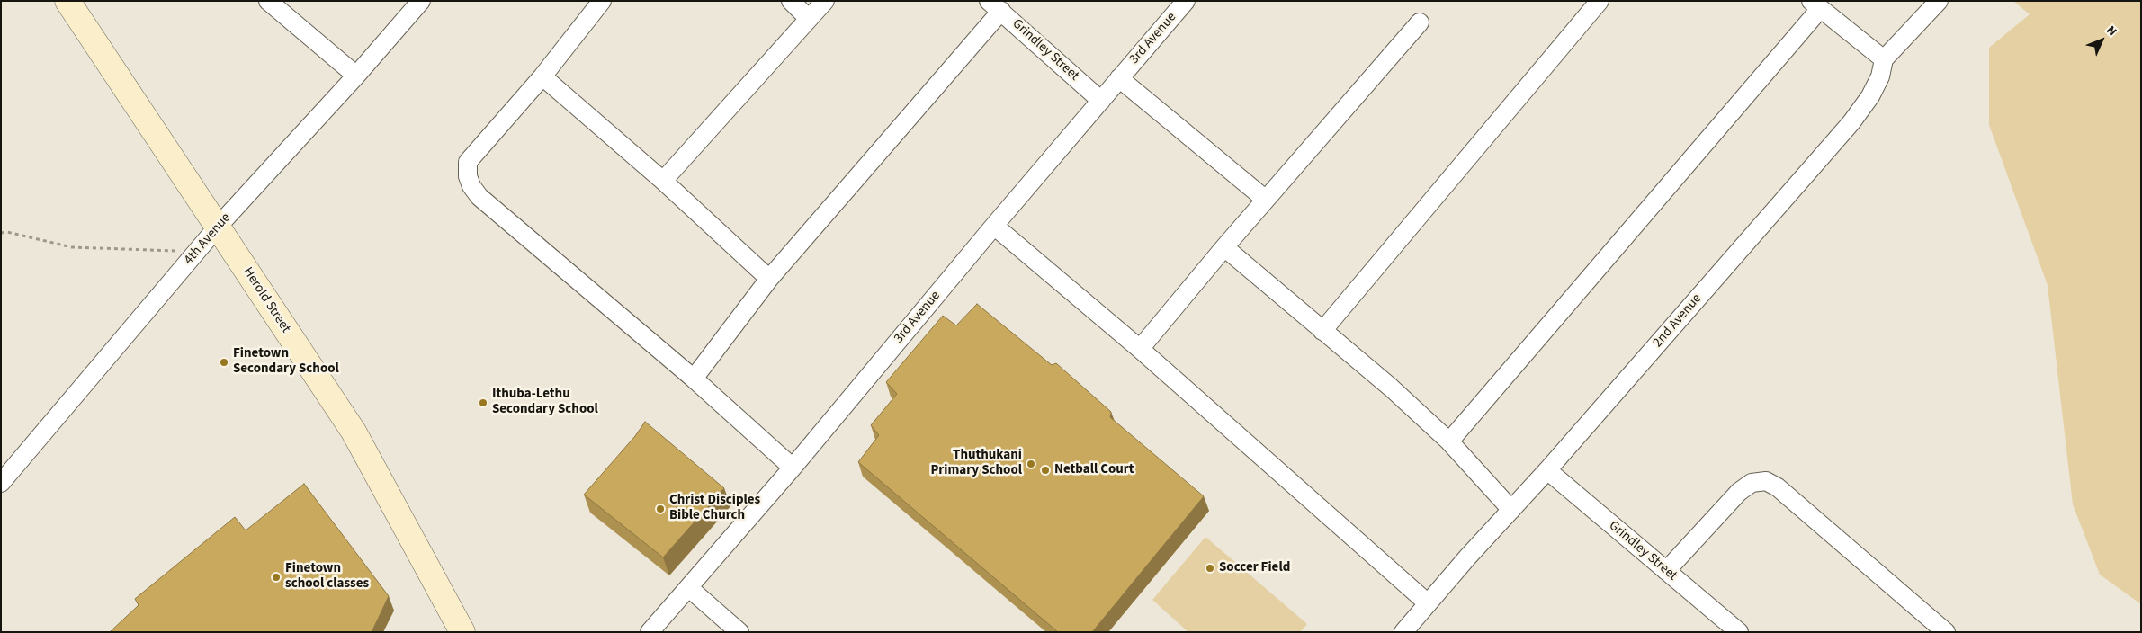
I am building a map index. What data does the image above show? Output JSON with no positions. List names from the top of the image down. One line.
{"streets":{"street":["3rd Avenue","Grindley Street","4th Avenue","Herold Street","2nd Avenue"]},"crossings":[["3rd Avenue","Grindley Street"],["Grindley Street","2nd Avenue"],["4th Avenue","Herold Street"]],"places":["Finetown Secondary School","Ithuba-Lethu Secondary School","Thuthukani Primary School","Netball Court","Christ Disciples Bible Church","Soccer Field","Finetown school classes"],"north":"top right"}
